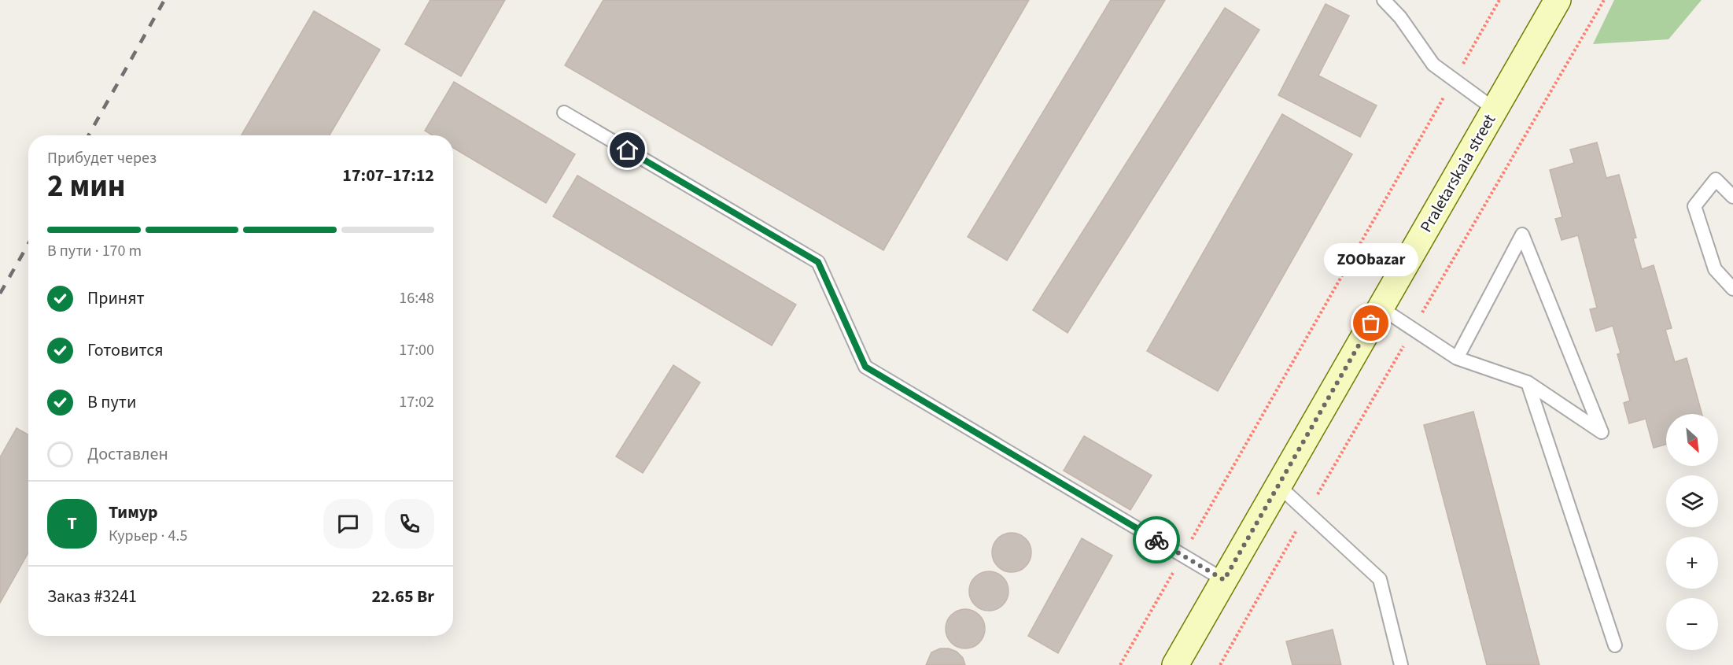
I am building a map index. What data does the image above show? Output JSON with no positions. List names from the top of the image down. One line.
{"streets":{"main road":["Praletarskaia street"]},"places":["ZOObazar"],"north":"bottom right","page":{"heading":["2 мин","Прибудет через","17:07–17:12"],"panel":["Тимур","Курьер · 4.5","Заказ #3241","22.65 Br"],"bar":"В пути · 170 m","bubble":"ZOObazar","list":[["Принят","16:48"],["Готовится","17:00"],["В пути","17:02"],"Доставлен"],"map_buttons":["+","−"],"round":"Т"}}
